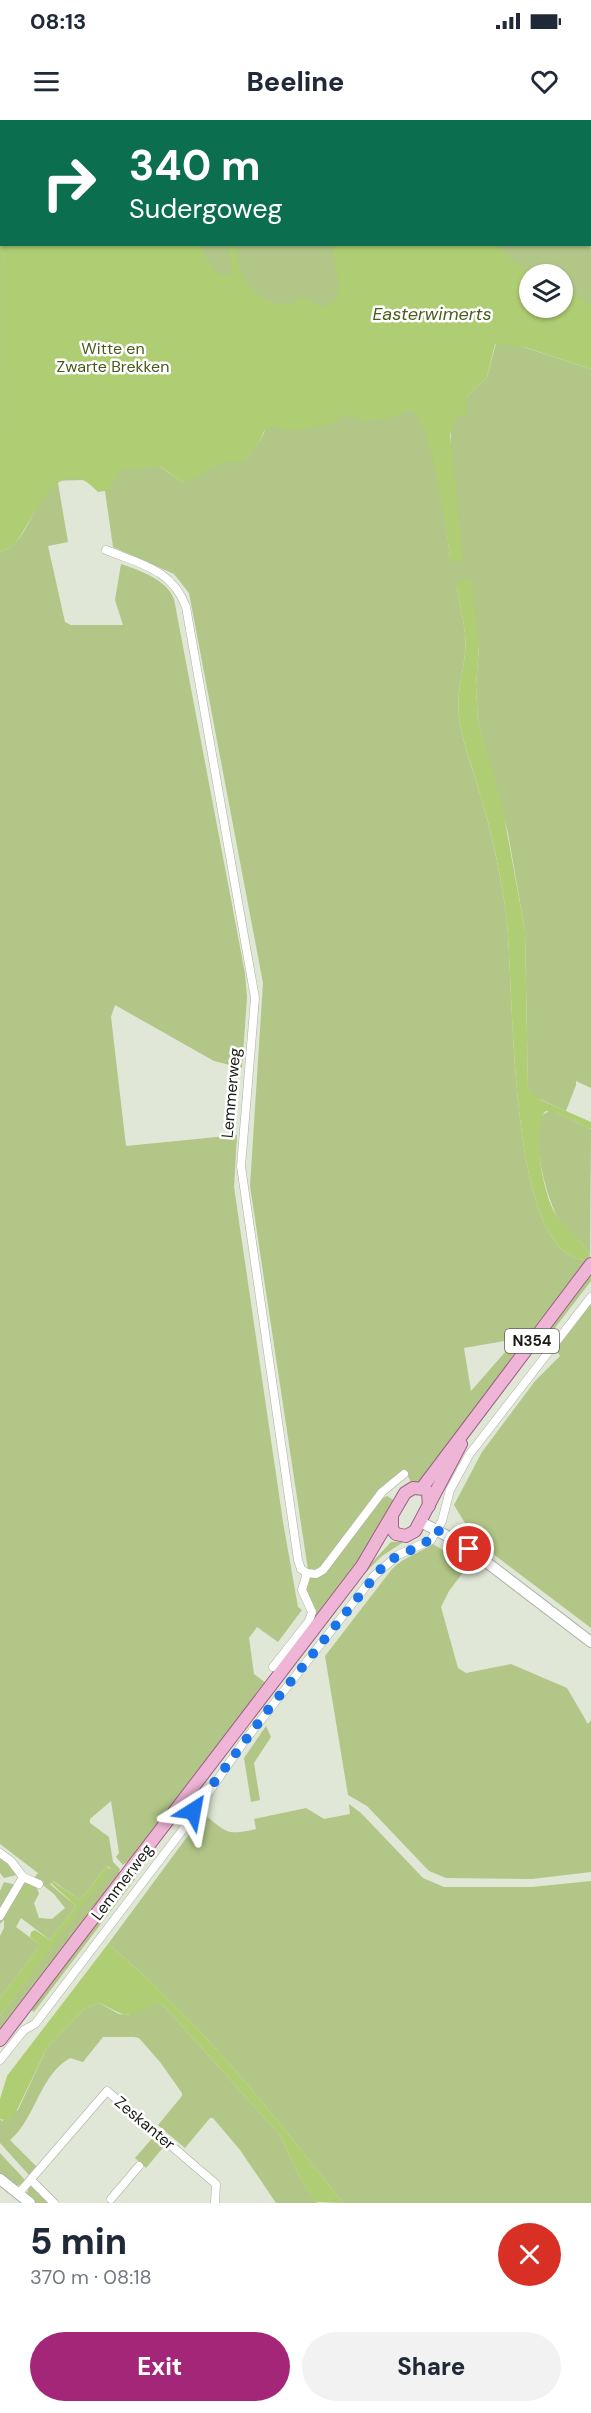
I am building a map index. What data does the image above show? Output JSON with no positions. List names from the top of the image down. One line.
{"streets":{"main road":["Lemmerweg","N354"],"street":["Zeskanter"]},"crossings":[["Lemmerweg","N354"]],"water":["Easterwimerts"],"parks":["Witte en Zwarte Brekken"],"page":{"status":"08:13","header":"Beeline","turn":["340 m","Sudergoweg"],"heading":["5 min","370 m · 08:18"],"buttons":["Exit","Share"]}}
